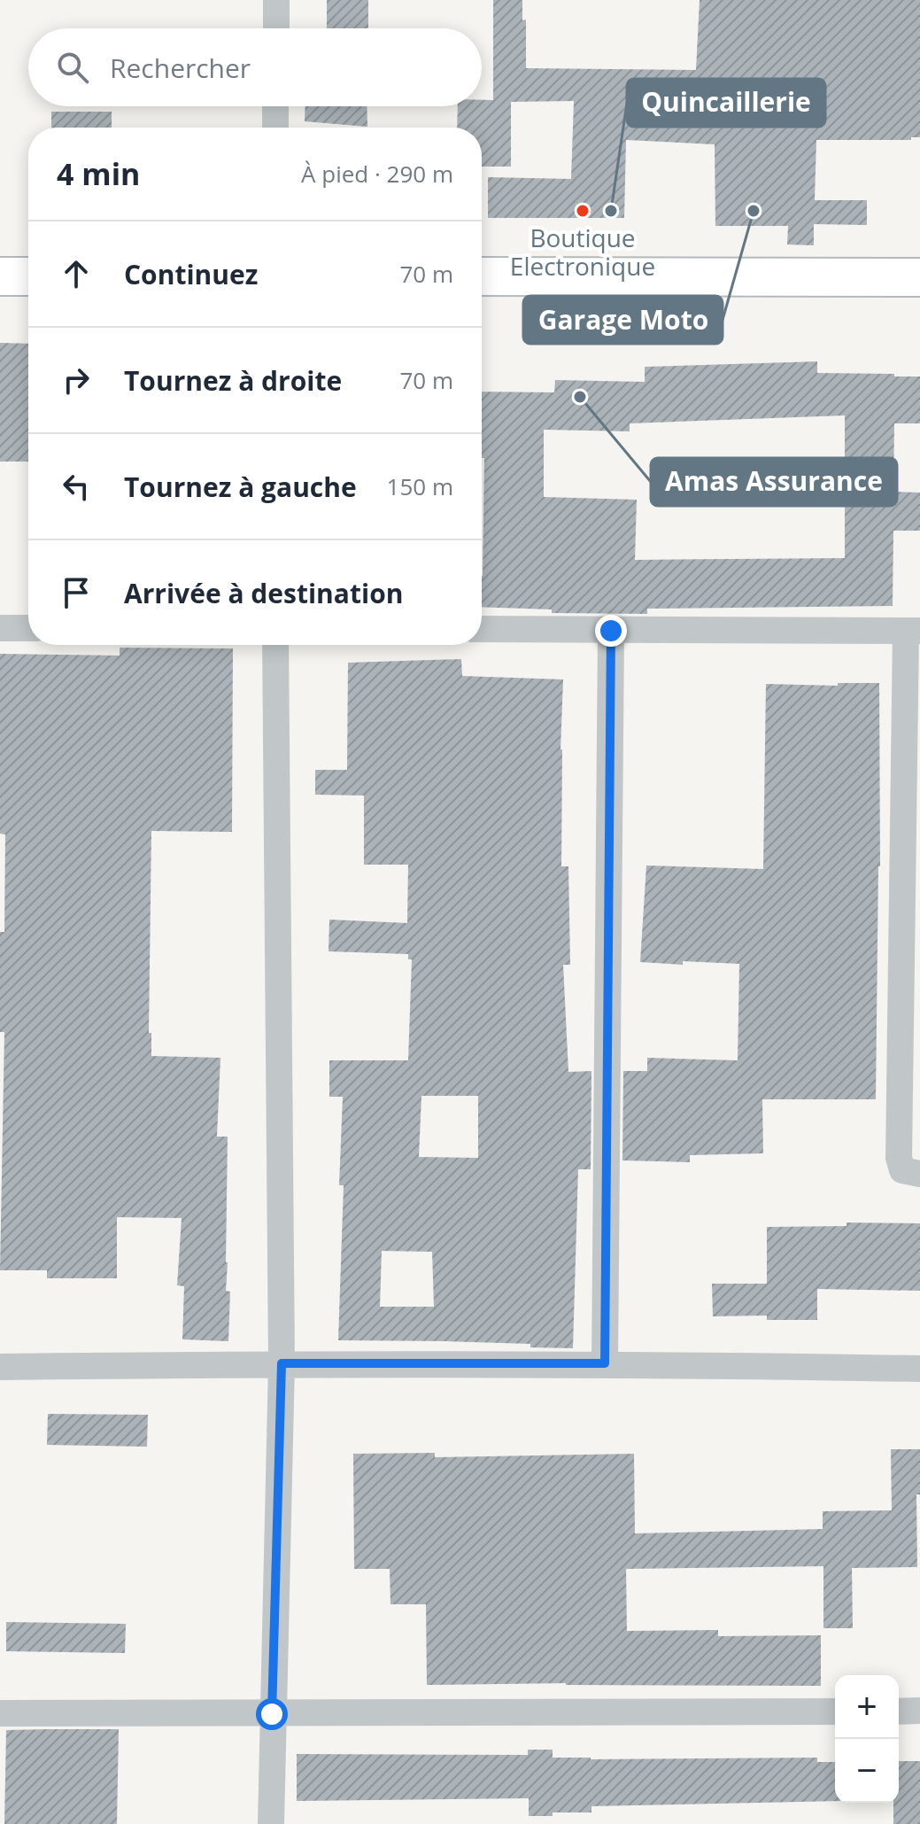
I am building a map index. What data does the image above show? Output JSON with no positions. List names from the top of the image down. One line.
{"places":["Boutique Electronique","Quincaillerie","Garage Moto","Amas Assurance"],"page":{"search":"Rechercher","heading":["4 min","À pied · 290 m"],"list":[["Continuez","70 m"],["Tournez à droite","70 m"],["Tournez à gauche","150 m"],"Arrivée à destination"],"map_buttons":["+","−"]}}
